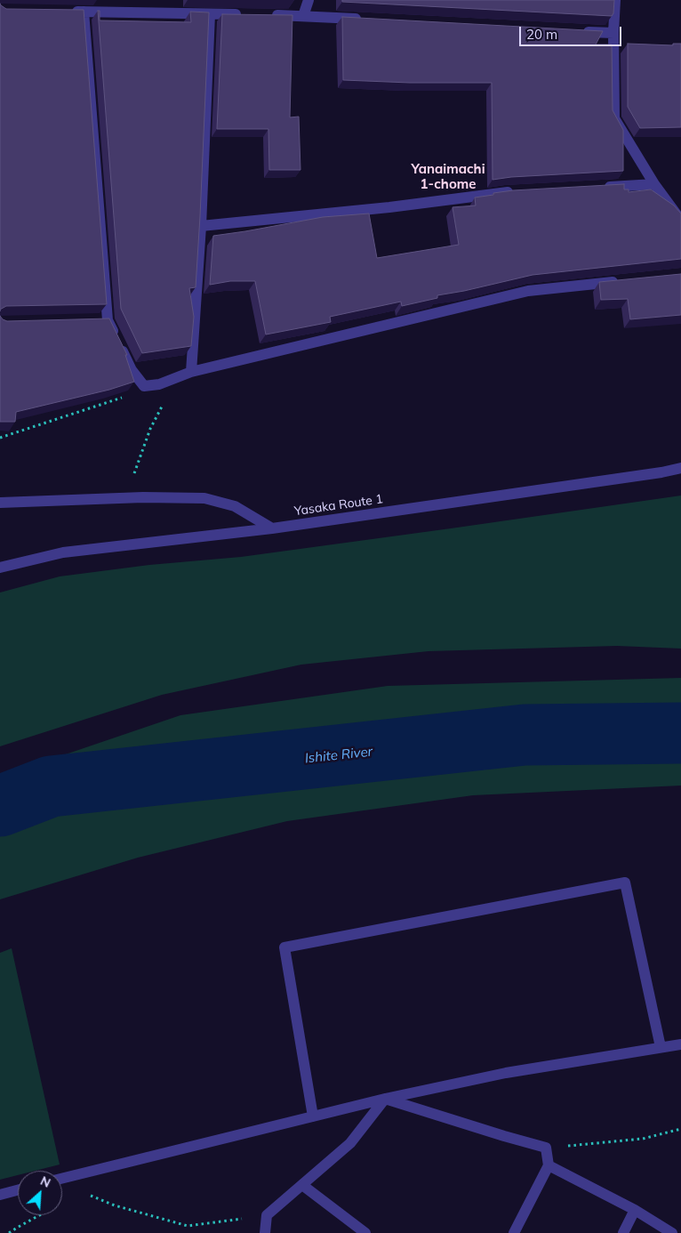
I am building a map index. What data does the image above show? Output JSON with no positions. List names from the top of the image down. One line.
{"streets":{"street":["Yasaka Route 1"]},"districts":["Yanaimachi 1-chome"],"water":["Ishite River"],"scale_bar":"20 m","north":"top right"}
